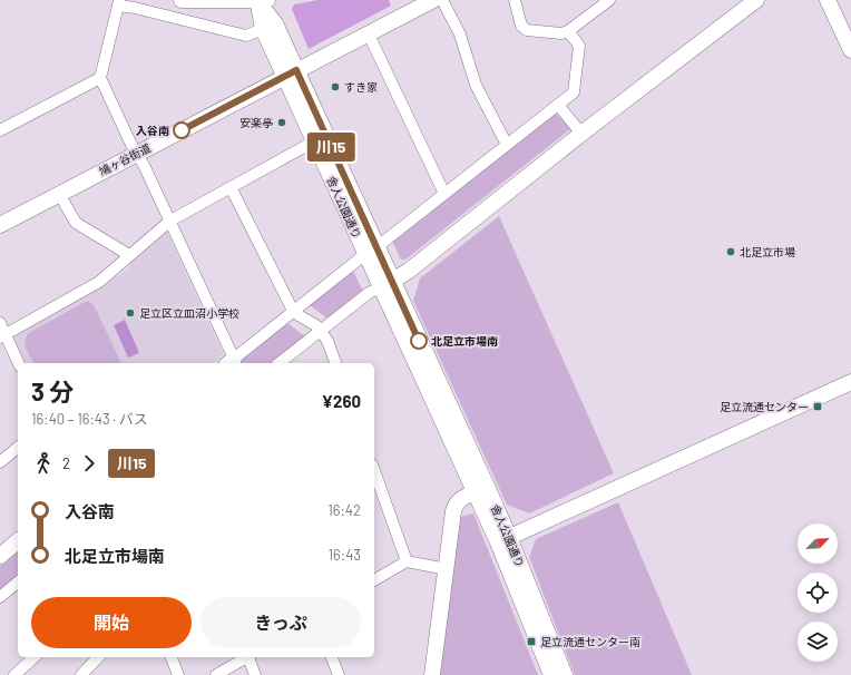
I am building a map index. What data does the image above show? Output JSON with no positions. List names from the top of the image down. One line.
{"streets":{"street":["鳩ヶ谷街道","舎人公園通り"]},"crossings":[["鳩ヶ谷街道","舎人公園通り"]],"places":{"other":["すき家","安楽亭","入谷南","北足立市場","足立区立皿沼小学校","北足立市場南"],"transit":["足立流通センター","足立流通センター南"]},"lines":["bus line 川15"],"north":"top right","page":{"on_map":"川15","heading":["3 分","16:40 – 16:43 · バス","¥260"],"legs":["2","川15"],"list":[{"name":"入谷南","value":"16:42"},{"name":"北足立市場南","value":"16:43"}],"buttons":["開始","きっぷ"]}}
